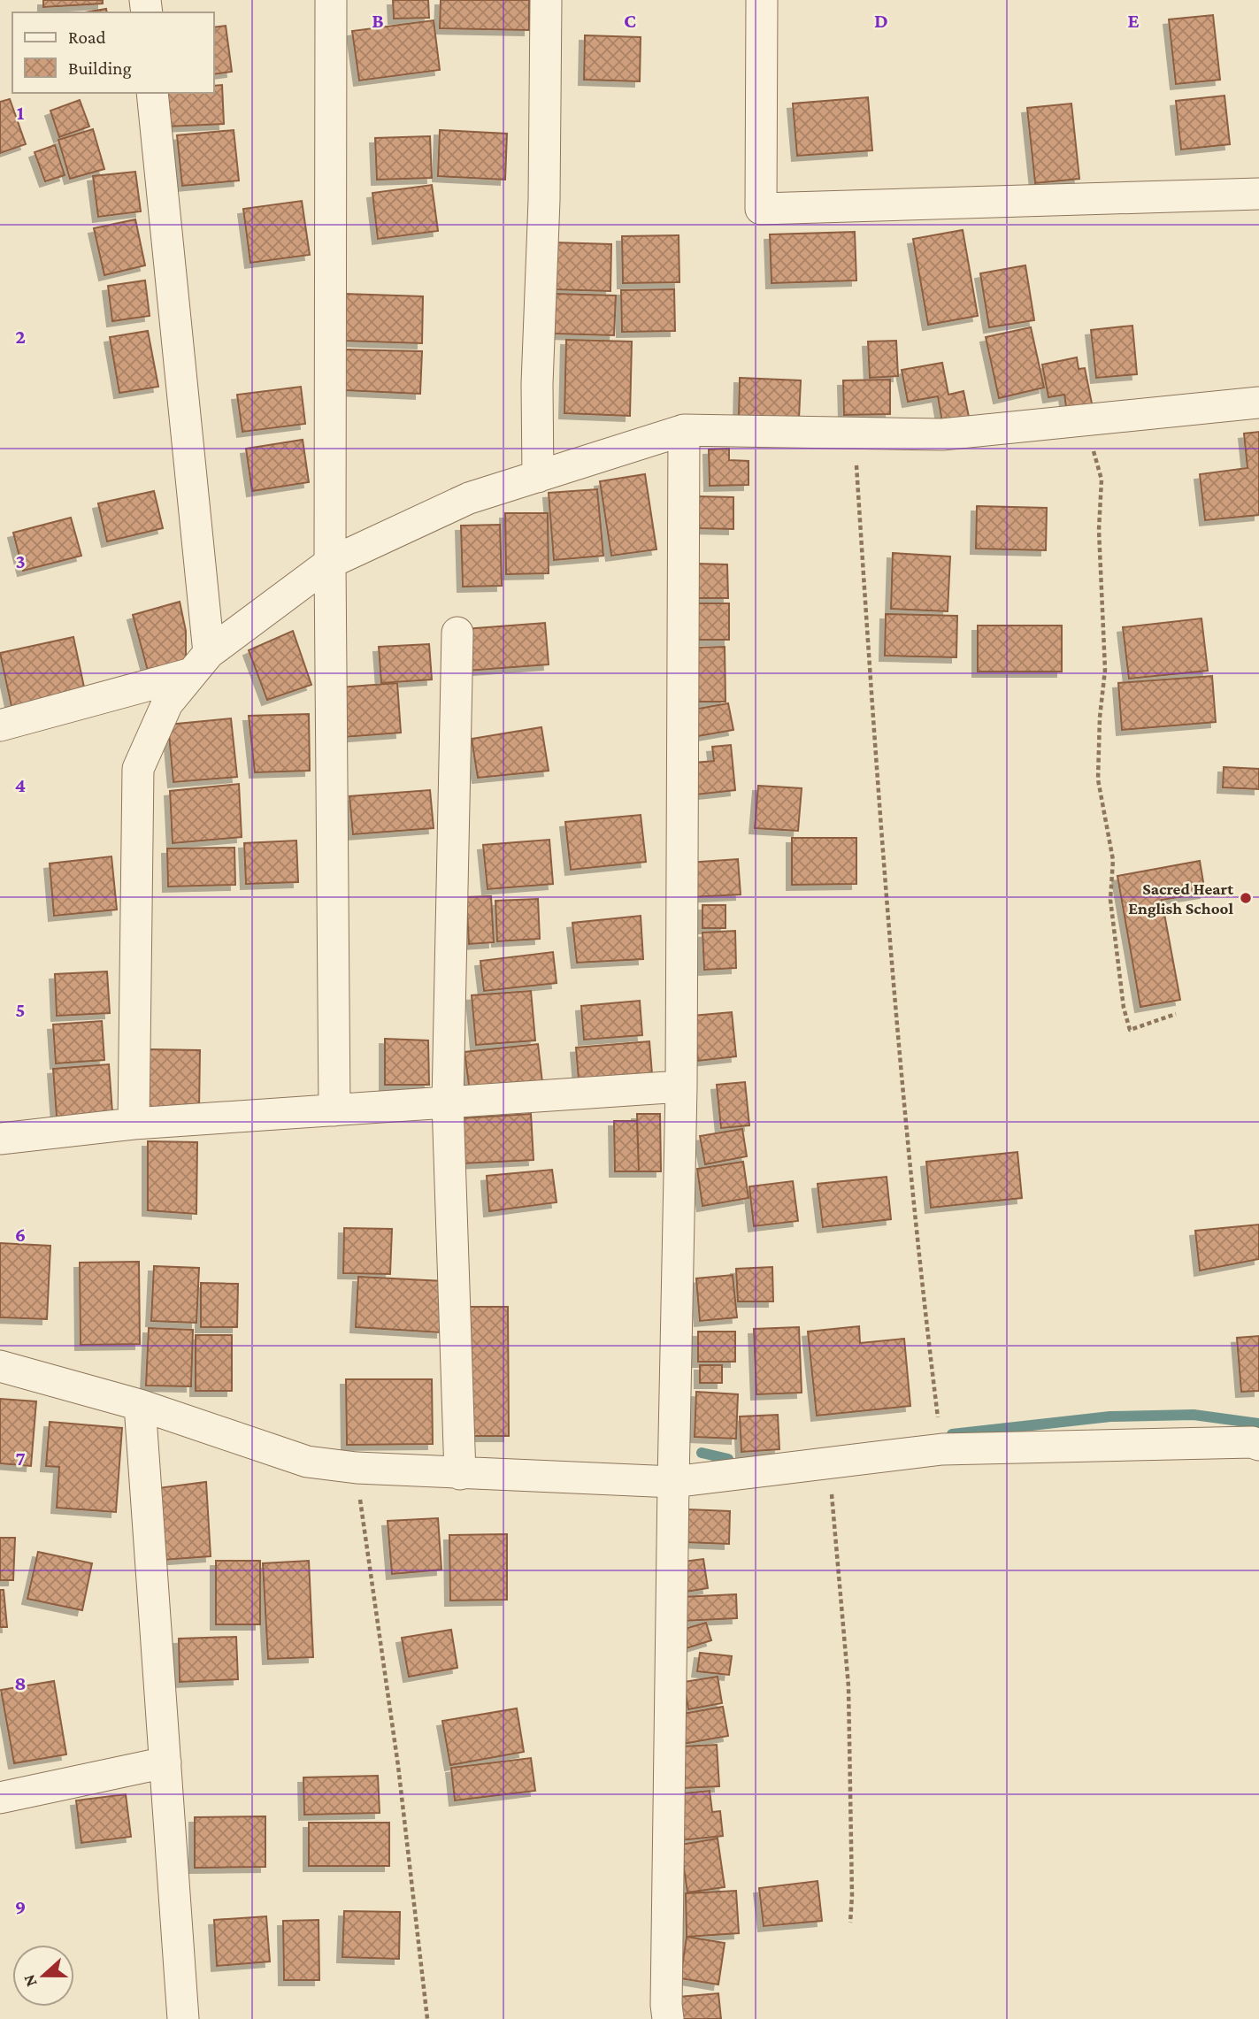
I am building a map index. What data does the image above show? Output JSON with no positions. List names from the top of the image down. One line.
{"places":["Sacred Heart English School"],"legend":["Road","Building"],"north":"left","grid":{"columns":["B","C","D","E"],"rows":["1","2","3","4","5","6","7","8","9"]}}
